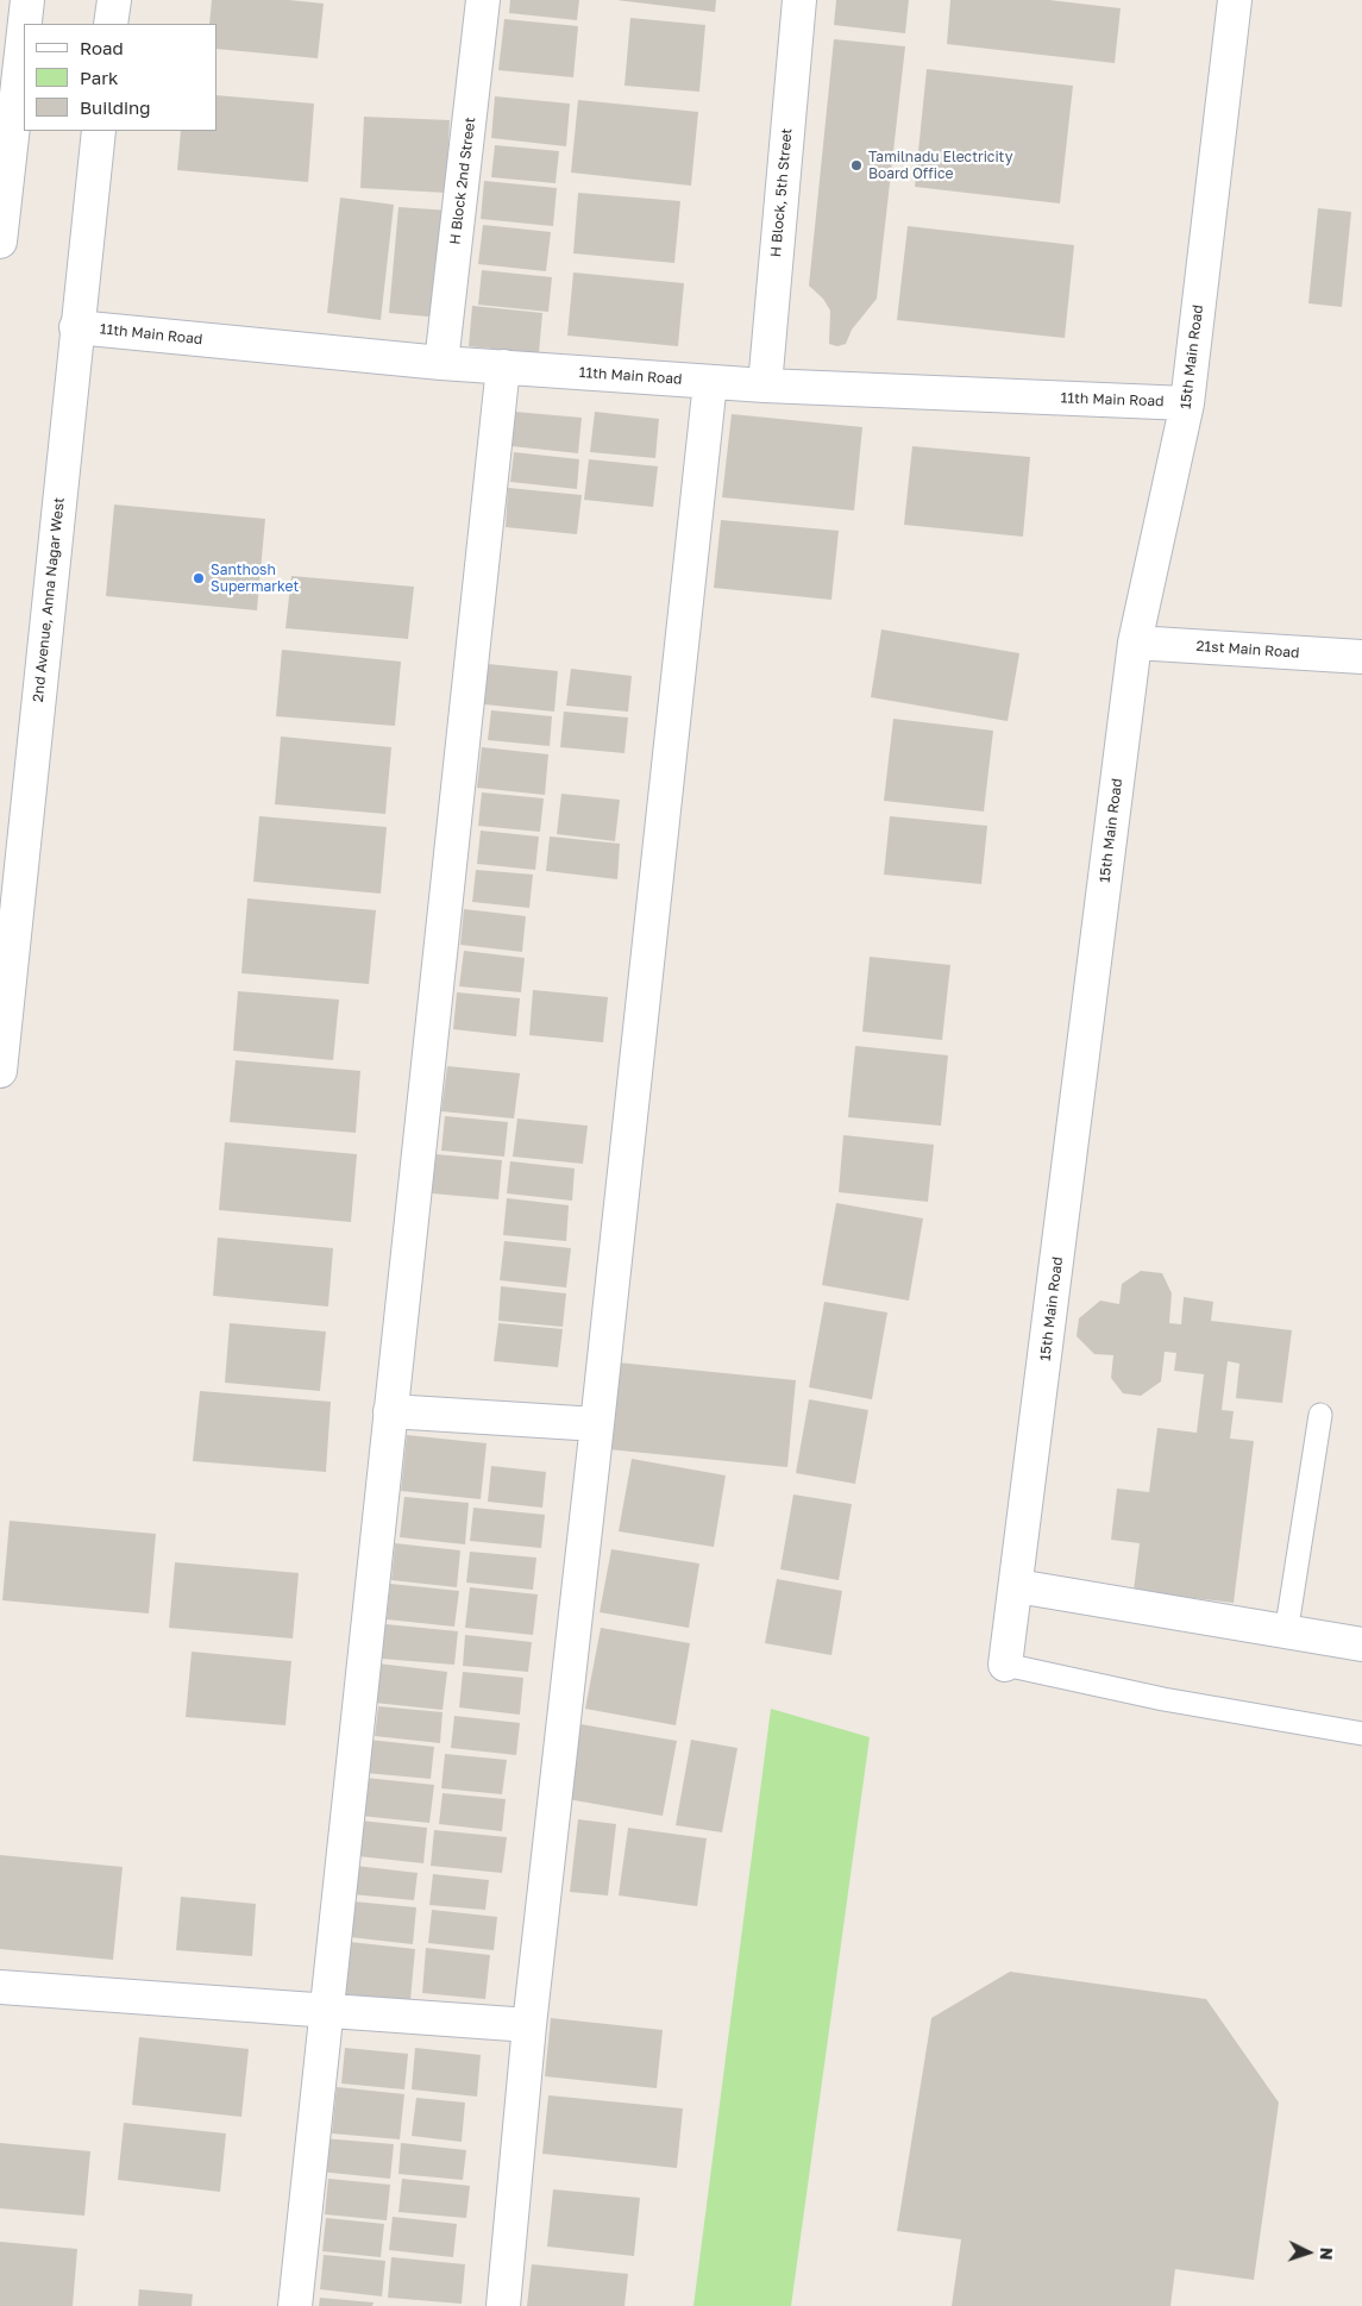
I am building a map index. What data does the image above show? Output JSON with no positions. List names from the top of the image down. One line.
{"streets":{"street":["H Block 2nd Street","H Block, 5th Street","11th Main Road","15th Main Road","2nd Avenue, Anna Nagar West","21st Main Road"]},"crossings":[["H Block 2nd Street","11th Main Road"],["H Block, 5th Street","11th Main Road"],["11th Main Road","15th Main Road"],["11th Main Road","2nd Avenue, Anna Nagar West"],["15th Main Road","21st Main Road"]],"places":["Tamilnadu Electricity Board Office","Santhosh Supermarket"],"legend":["Road","Park","Building"],"north":"right"}
